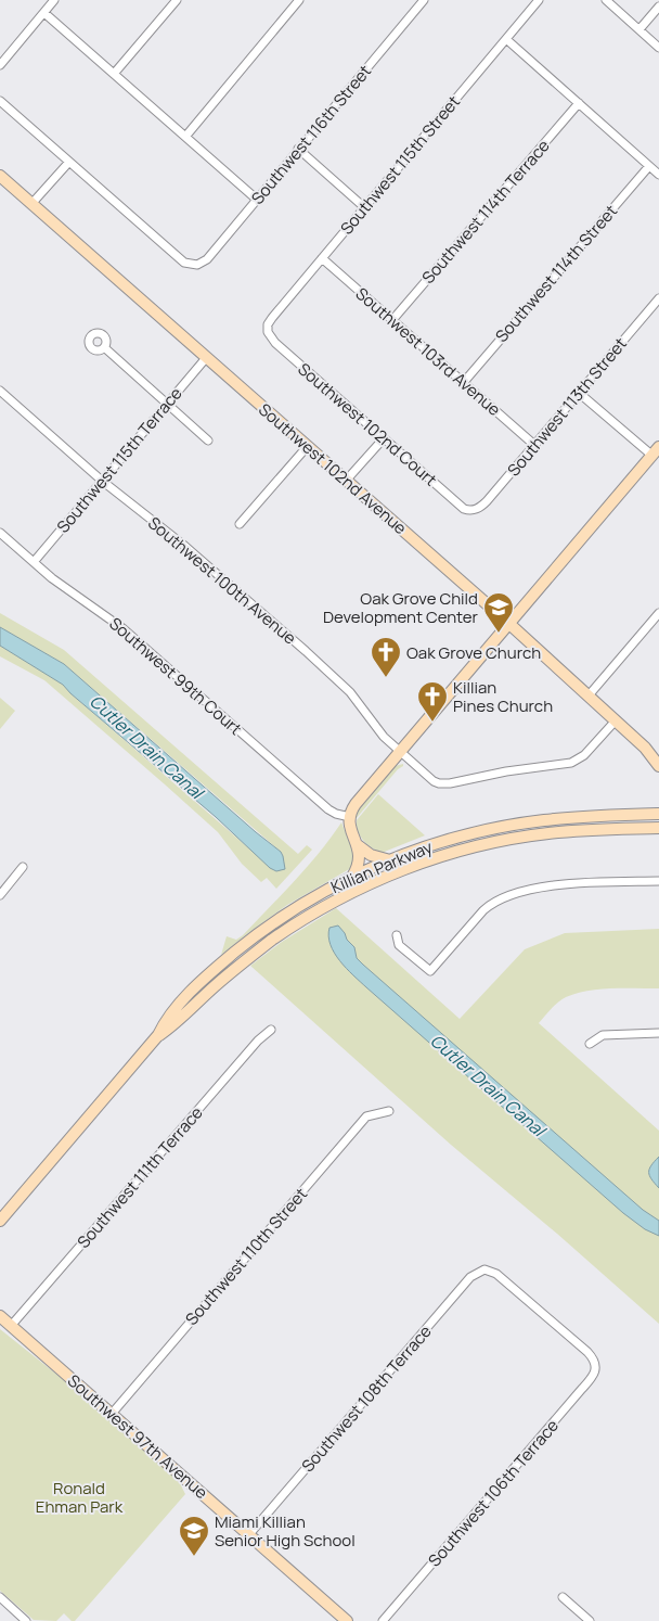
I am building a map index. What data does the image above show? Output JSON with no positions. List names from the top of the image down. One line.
{"streets":{"street":["Southwest 116th Street","Southwest 115th Street","Southwest 114th Terrace","Southwest 114th Street","Southwest 103rd Avenue","Southwest 113th Street","Southwest 102nd Court","Southwest 115th Terrace","Southwest 102nd Avenue","Southwest 100th Avenue","Southwest 99th Court","Killian Parkway","Southwest 111th Terrace","Southwest 110th Street","Southwest 108th Terrace","Southwest 97th Avenue","Southwest 106th Terrace"]},"crossings":[["Southwest 115th Street","Southwest 103rd Avenue"],["Southwest 115th Street","Southwest 102nd Court"],["Southwest 114th Terrace","Southwest 103rd Avenue"],["Southwest 114th Street","Southwest 103rd Avenue"],["Southwest 103rd Avenue","Southwest 113th Street"],["Southwest 113th Street","Southwest 102nd Court"],["Southwest 115th Terrace","Southwest 102nd Avenue"],["Southwest 115th Terrace","Southwest 100th Avenue"],["Southwest 115th Terrace","Southwest 99th Court"],["Southwest 102nd Avenue","Southwest 100th Avenue"],["Southwest 111th Terrace","Southwest 97th Avenue"],["Southwest 110th Street","Southwest 97th Avenue"],["Southwest 108th Terrace","Southwest 97th Avenue"],["Southwest 108th Terrace","Southwest 106th Terrace"]],"water":["Cutler Drain Canal"],"parks":["Ronald Ehman Park"],"places":{"school or university":["Oak Grove Child Development Center","Miami Killian Senior High School"],"church":["Oak Grove Church","Killian Pines Church"]}}
